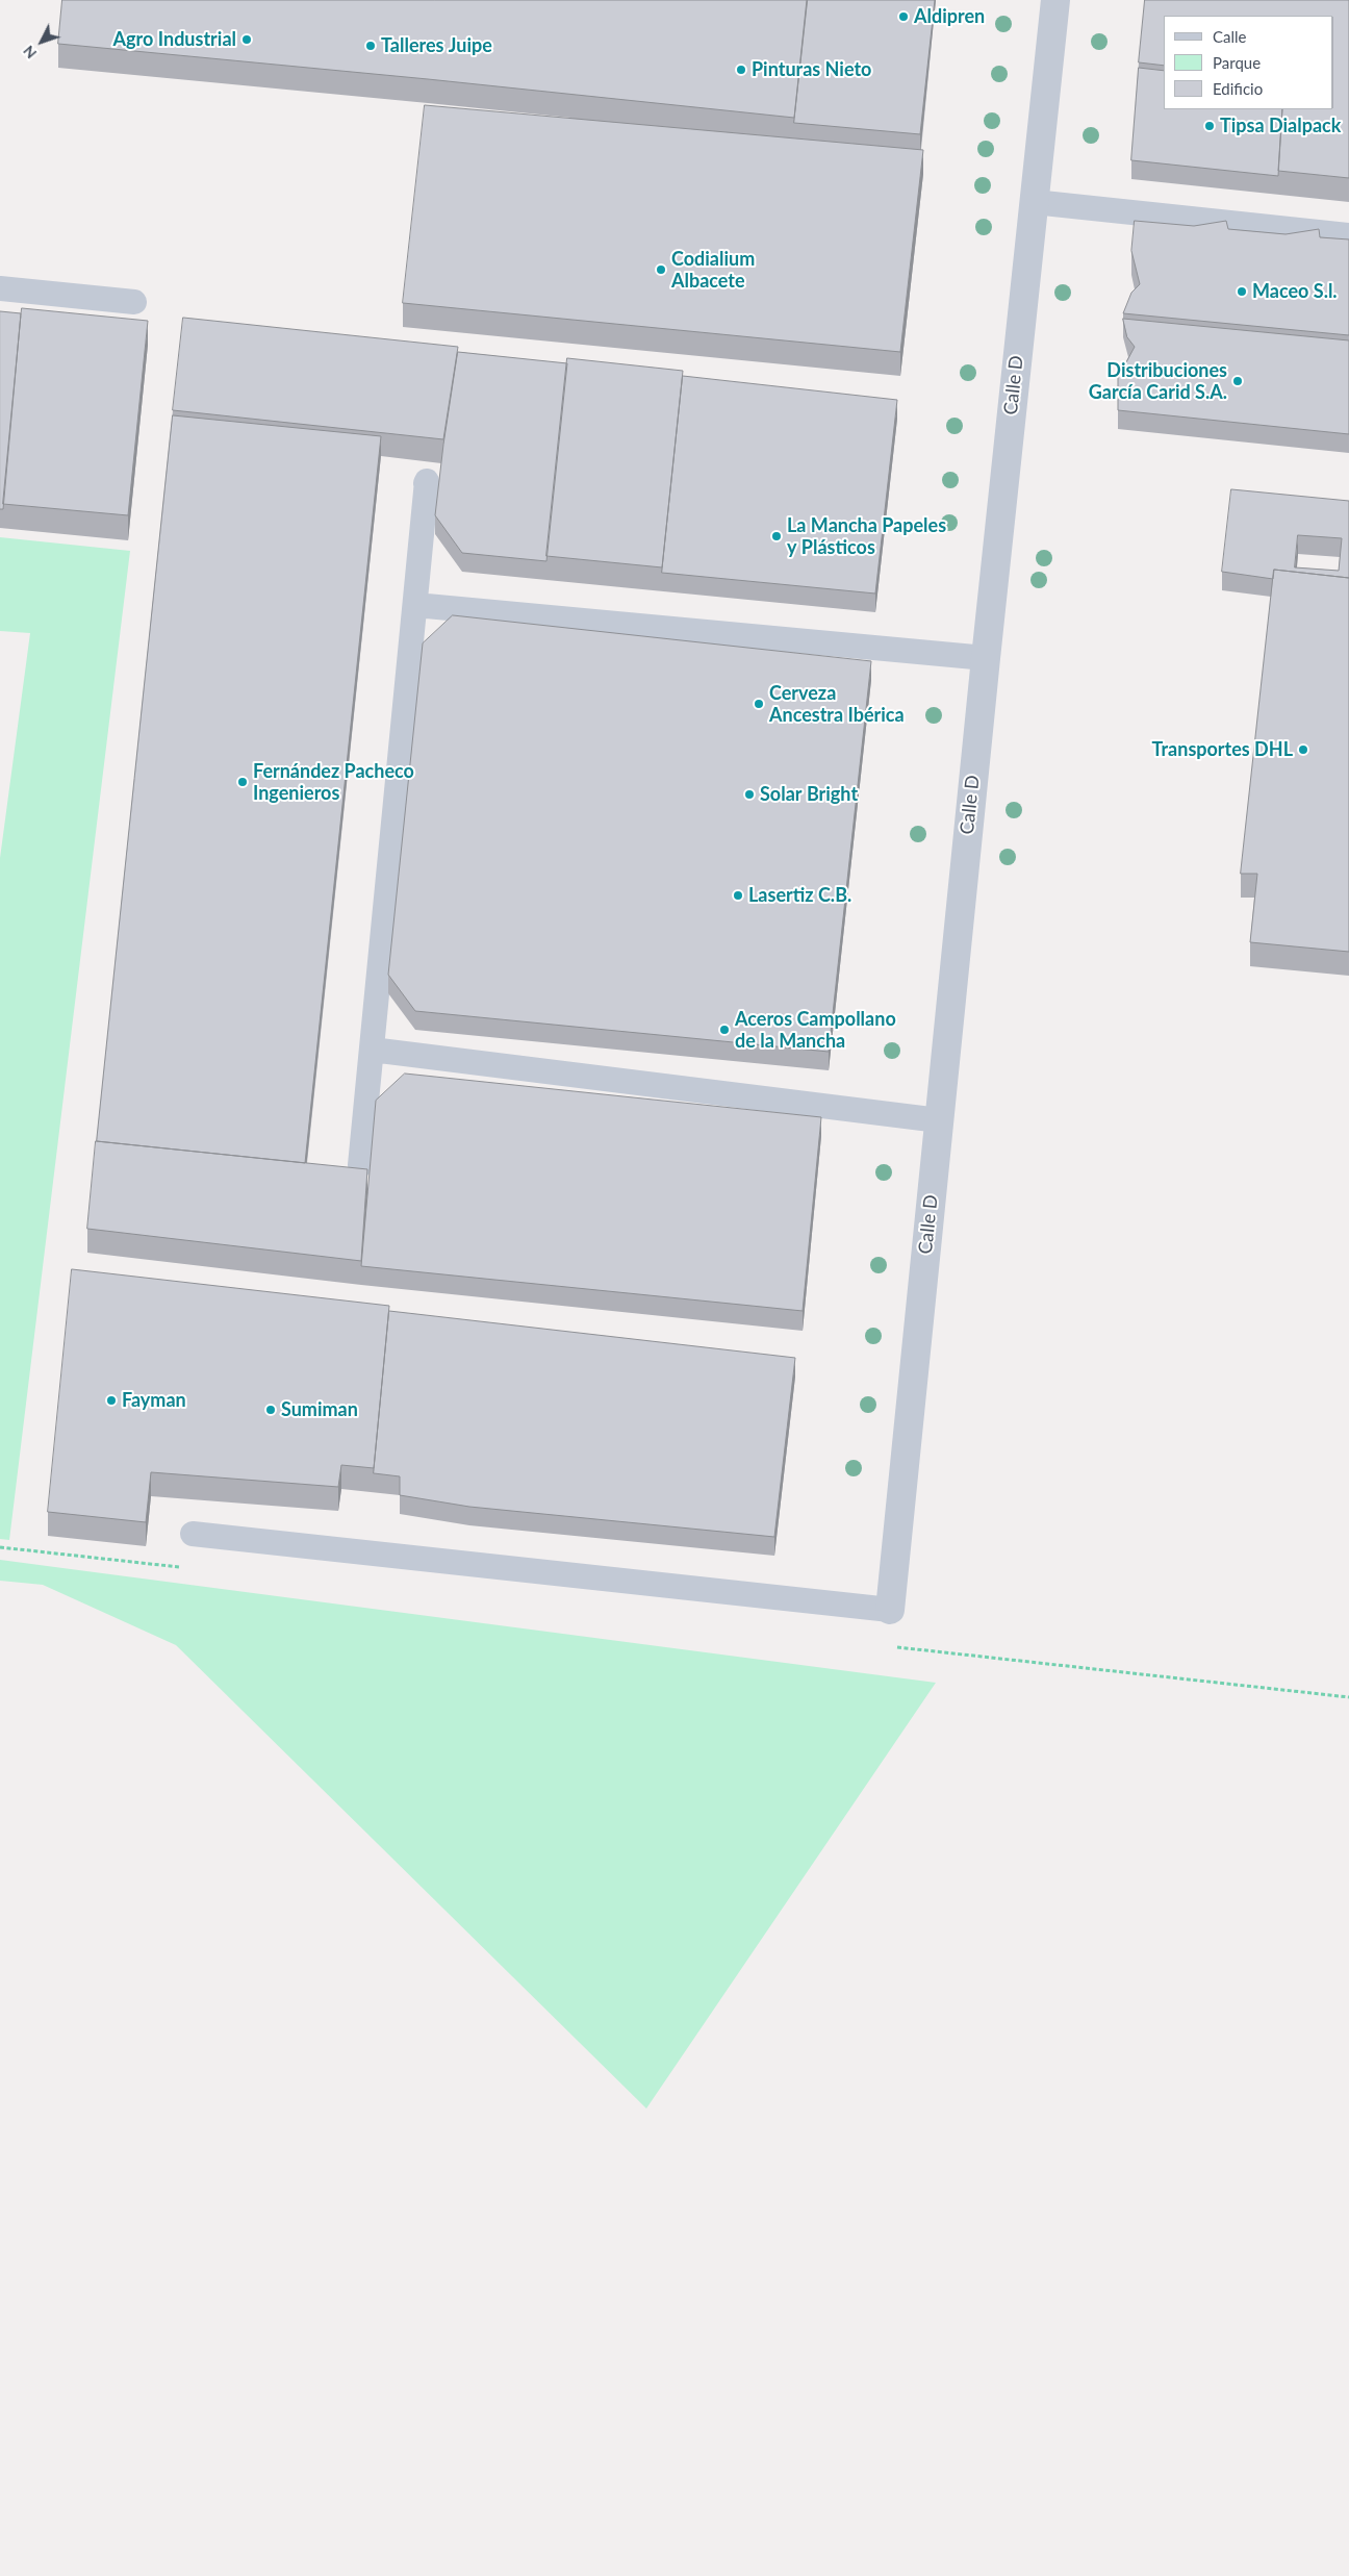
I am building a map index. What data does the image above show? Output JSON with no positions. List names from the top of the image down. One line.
{"streets":{"street":["Calle D"]},"places":["Aldipren","Agro Industrial","Talleres Juipe","Pinturas Nieto","Tipsa Dialpack","Codialium Albacete","Maceo S.l.","Distribuciones García Carid S.A.","La Mancha Papeles y Plásticos","Cerveza Ancestra Ibérica","Transportes DHL","Fernández Pacheco Ingenieros","Solar Bright","Lasertiz C.B.","Aceros Campollano de la Mancha","Fayman","Sumiman"],"legend":["Calle","Parque","Edificio"],"north":"bottom left"}
